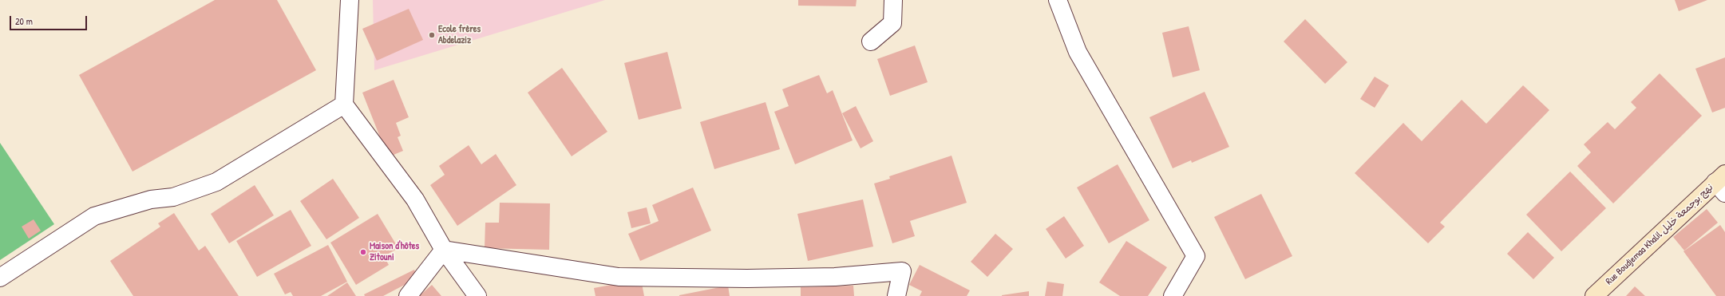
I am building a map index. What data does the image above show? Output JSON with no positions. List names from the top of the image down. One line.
{"streets":{"street":["Rue Boudjemaa Khalil نهج بوجمعة خليل"]},"places":["Ecole frères Abdelaziz","Maison d'hôtes Zitouni"],"scale_bar":"20 m"}
